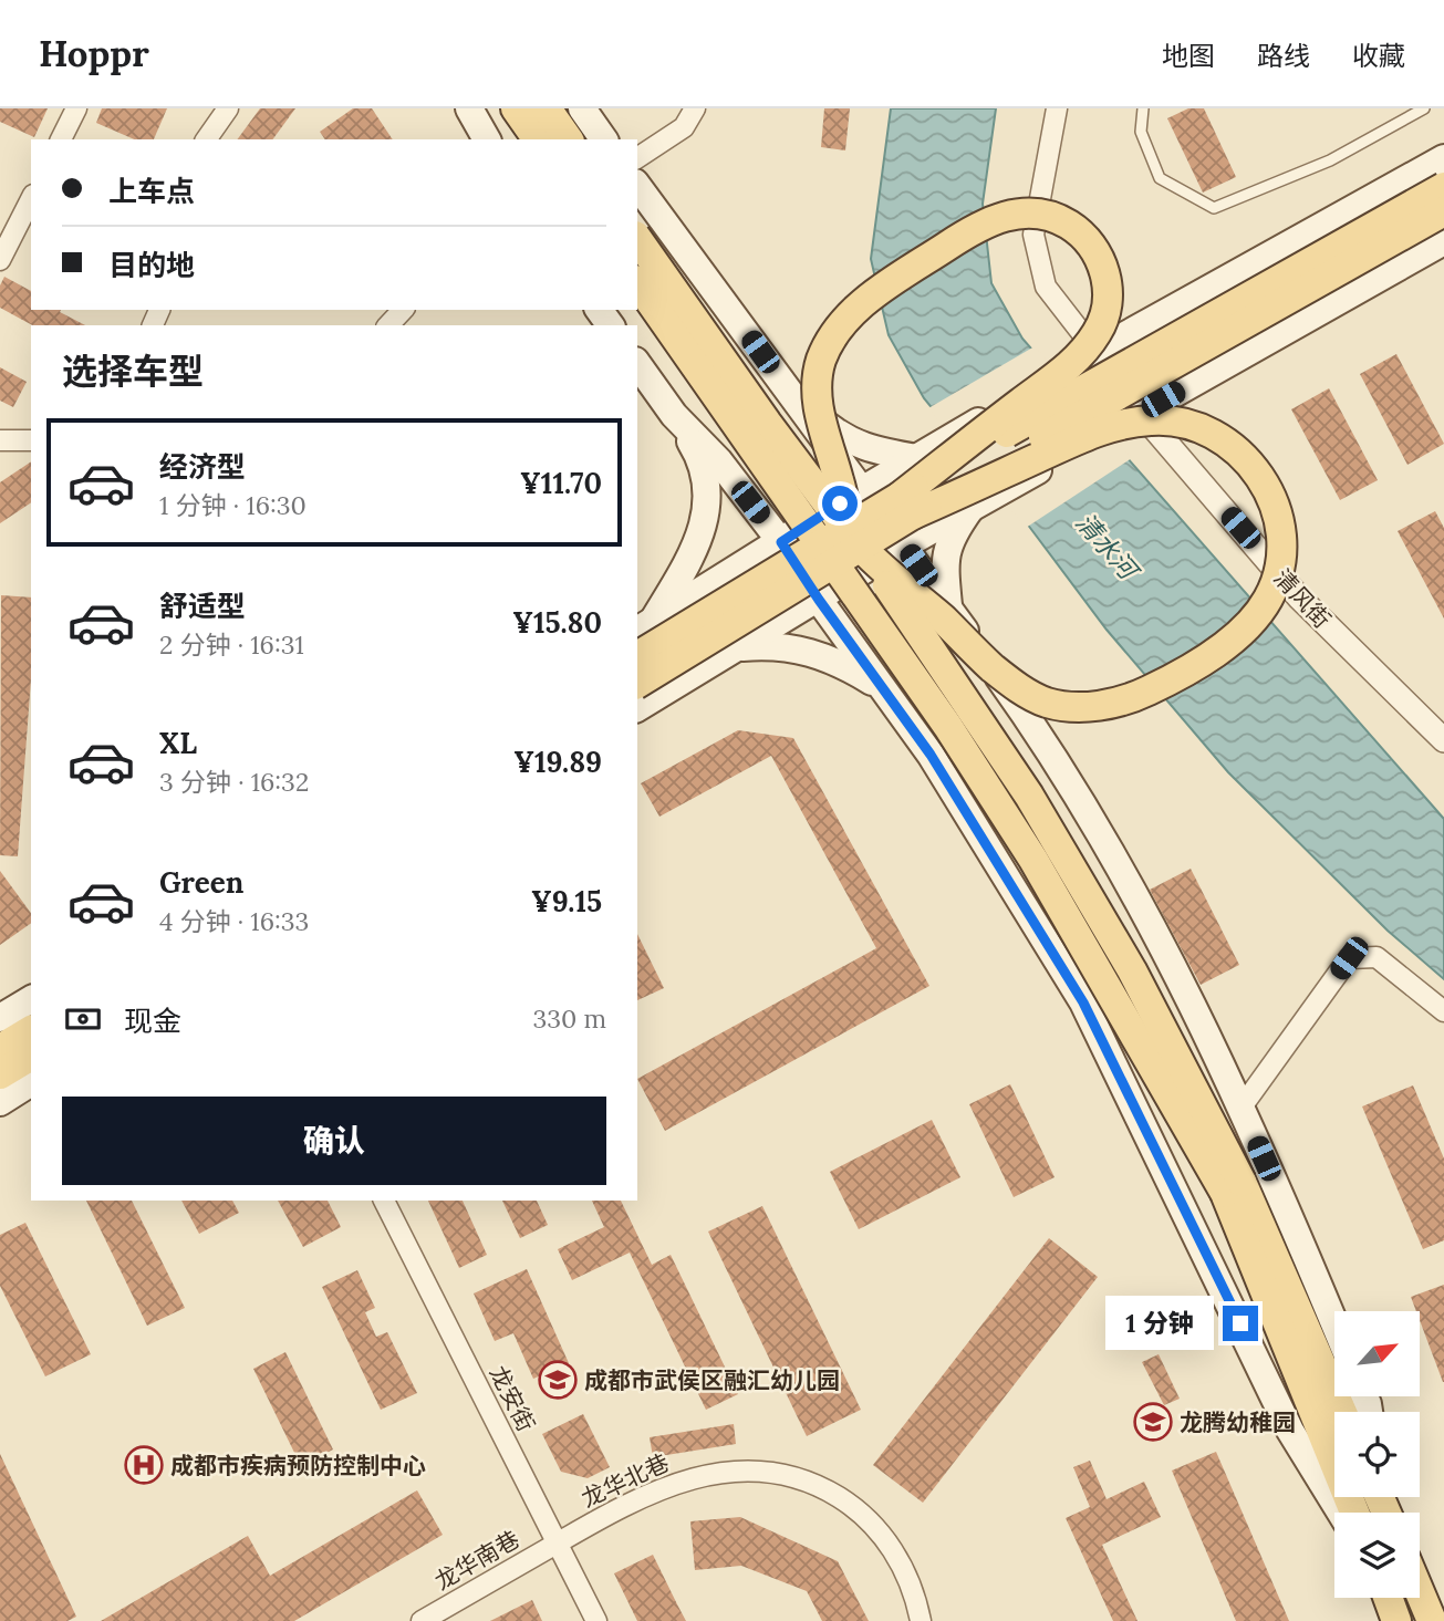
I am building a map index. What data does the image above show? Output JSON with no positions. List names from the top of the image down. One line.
{"streets":{"street":["清风街","龙安街","龙华北巷","龙华南巷"]},"crossings":[["龙安街","龙华北巷"],["龙安街","龙华南巷"],["龙华北巷","龙华南巷"]],"water":["清水河"],"places":{"school or university":["成都市武侯区融汇幼儿园","龙腾幼稚园"],"hospital":["成都市疾病预防控制中心"]},"north":"top right","page":{"header":"Hoppr","nav":["地图","路线","收藏"],"banner":["上车点","目的地"],"heading":"选择车型","list":[{"name":"经济型","note":"1 分钟 · 16:30","value":"¥11.70"},{"name":"舒适型","note":"2 分钟 · 16:31","value":"¥15.80"},{"name":"XL","note":"3 分钟 · 16:32","value":"¥19.89"},{"name":"Green","note":"4 分钟 · 16:33","value":"¥9.15"}],"pay":["现金","330 m"],"buttons":"确认","bubble":"1 分钟"}}
